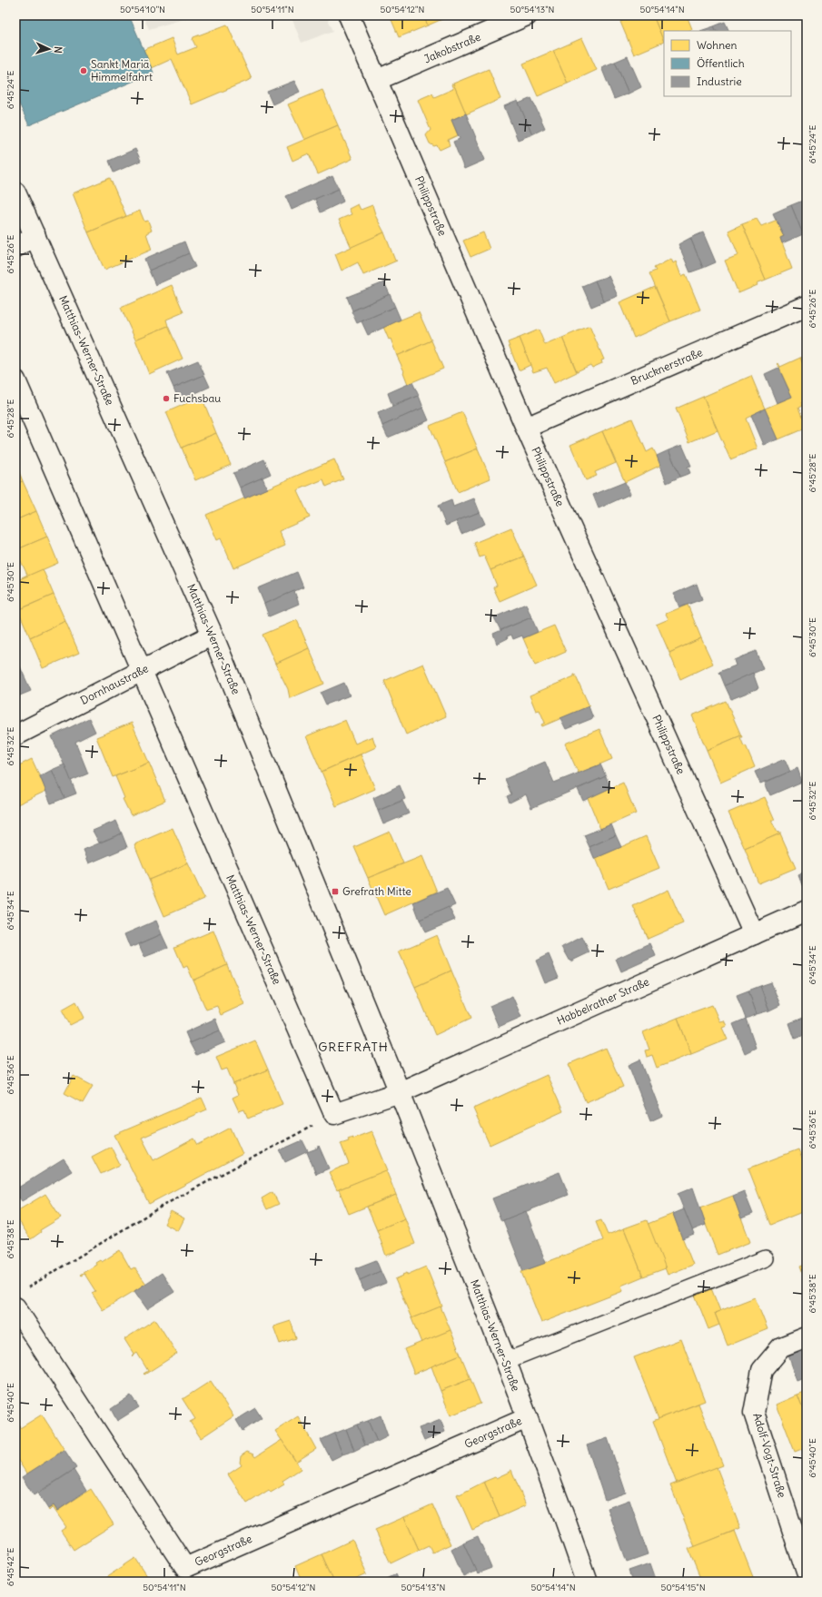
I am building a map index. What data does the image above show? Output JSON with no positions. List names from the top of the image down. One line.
{"streets":{"street":["Jakobstraße","Philippstraße","Matthias-Werner-Straße","Brucknerstraße","Dornhaustraße","Habbelrather Straße","Georgstraße","Adolf-Vogt-Straße"]},"crossings":[["Jakobstraße","Philippstraße"],["Philippstraße","Brucknerstraße"],["Philippstraße","Habbelrather Straße"],["Matthias-Werner-Straße","Dornhaustraße"],["Matthias-Werner-Straße","Habbelrather Straße"],["Matthias-Werner-Straße","Georgstraße"]],"districts":["GREFRATH"],"places":{"other":["Sankt Mariä Himmelfahrt","Fuchsbau"],"transit":["Grefrath Mitte"]},"legend":["Wohnen","Öffentlich","Industrie"],"north":"right","coordinates":["50°54'10\"N","50°54'11\"N","50°54'12\"N","50°54'13\"N","50°54'14\"N","6°45'24\"E","6°45'26\"E","6°45'28\"E","6°45'30\"E","6°45'32\"E","6°45'34\"E","6°45'36\"E","6°45'38\"E","6°45'40\"E","6°45'42\"E","50°54'15\"N"]}
